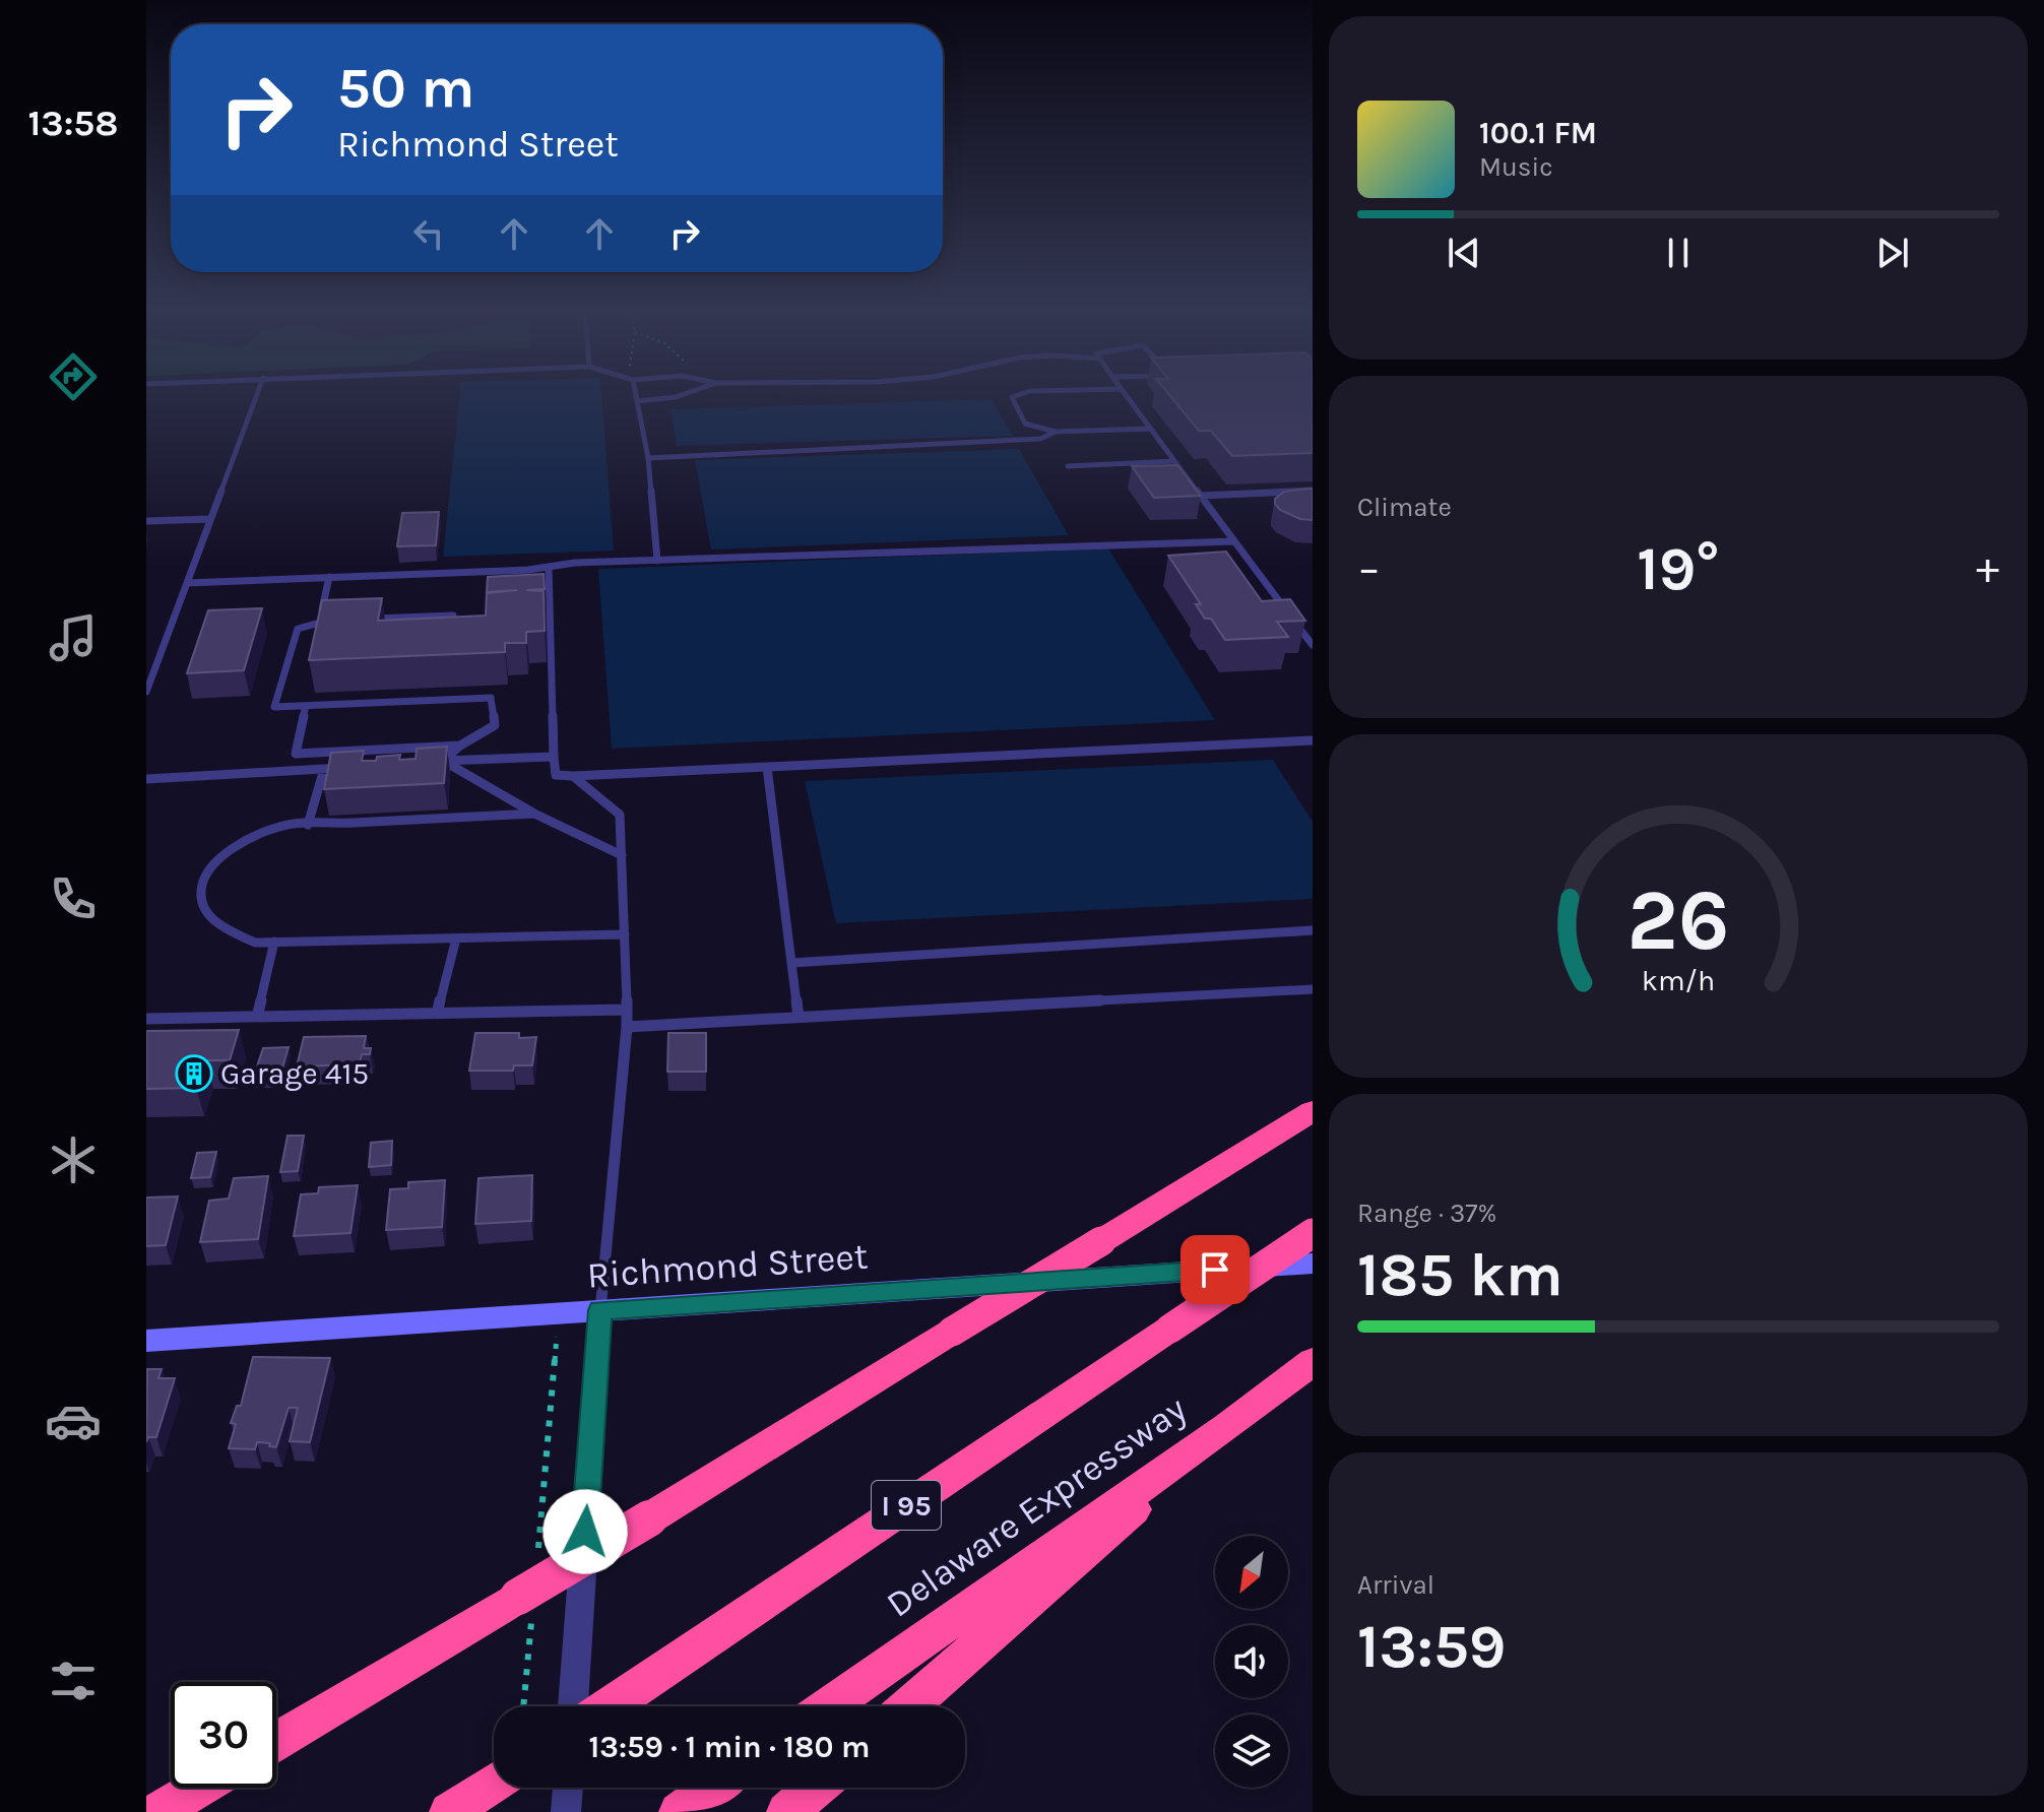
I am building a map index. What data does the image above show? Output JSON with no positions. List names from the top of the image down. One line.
{"streets":{"highway":["I 95","Delaware Expressway"],"main road":["Richmond Street"]},"places":{"building":["Garage 415"]},"north":"bottom left","page":{"tabs":"13:58","turn":["50 m","Richmond Street"],"song":["100.1 FM","Music"],"tile":["Climate",["Range · 37%","185 km"],["Arrival","13:59"]],"heat":["−","19°","+"],"limit":"30","trip":"13:59 · 1 min · 180 m","gauge":["26","km/h"]}}
